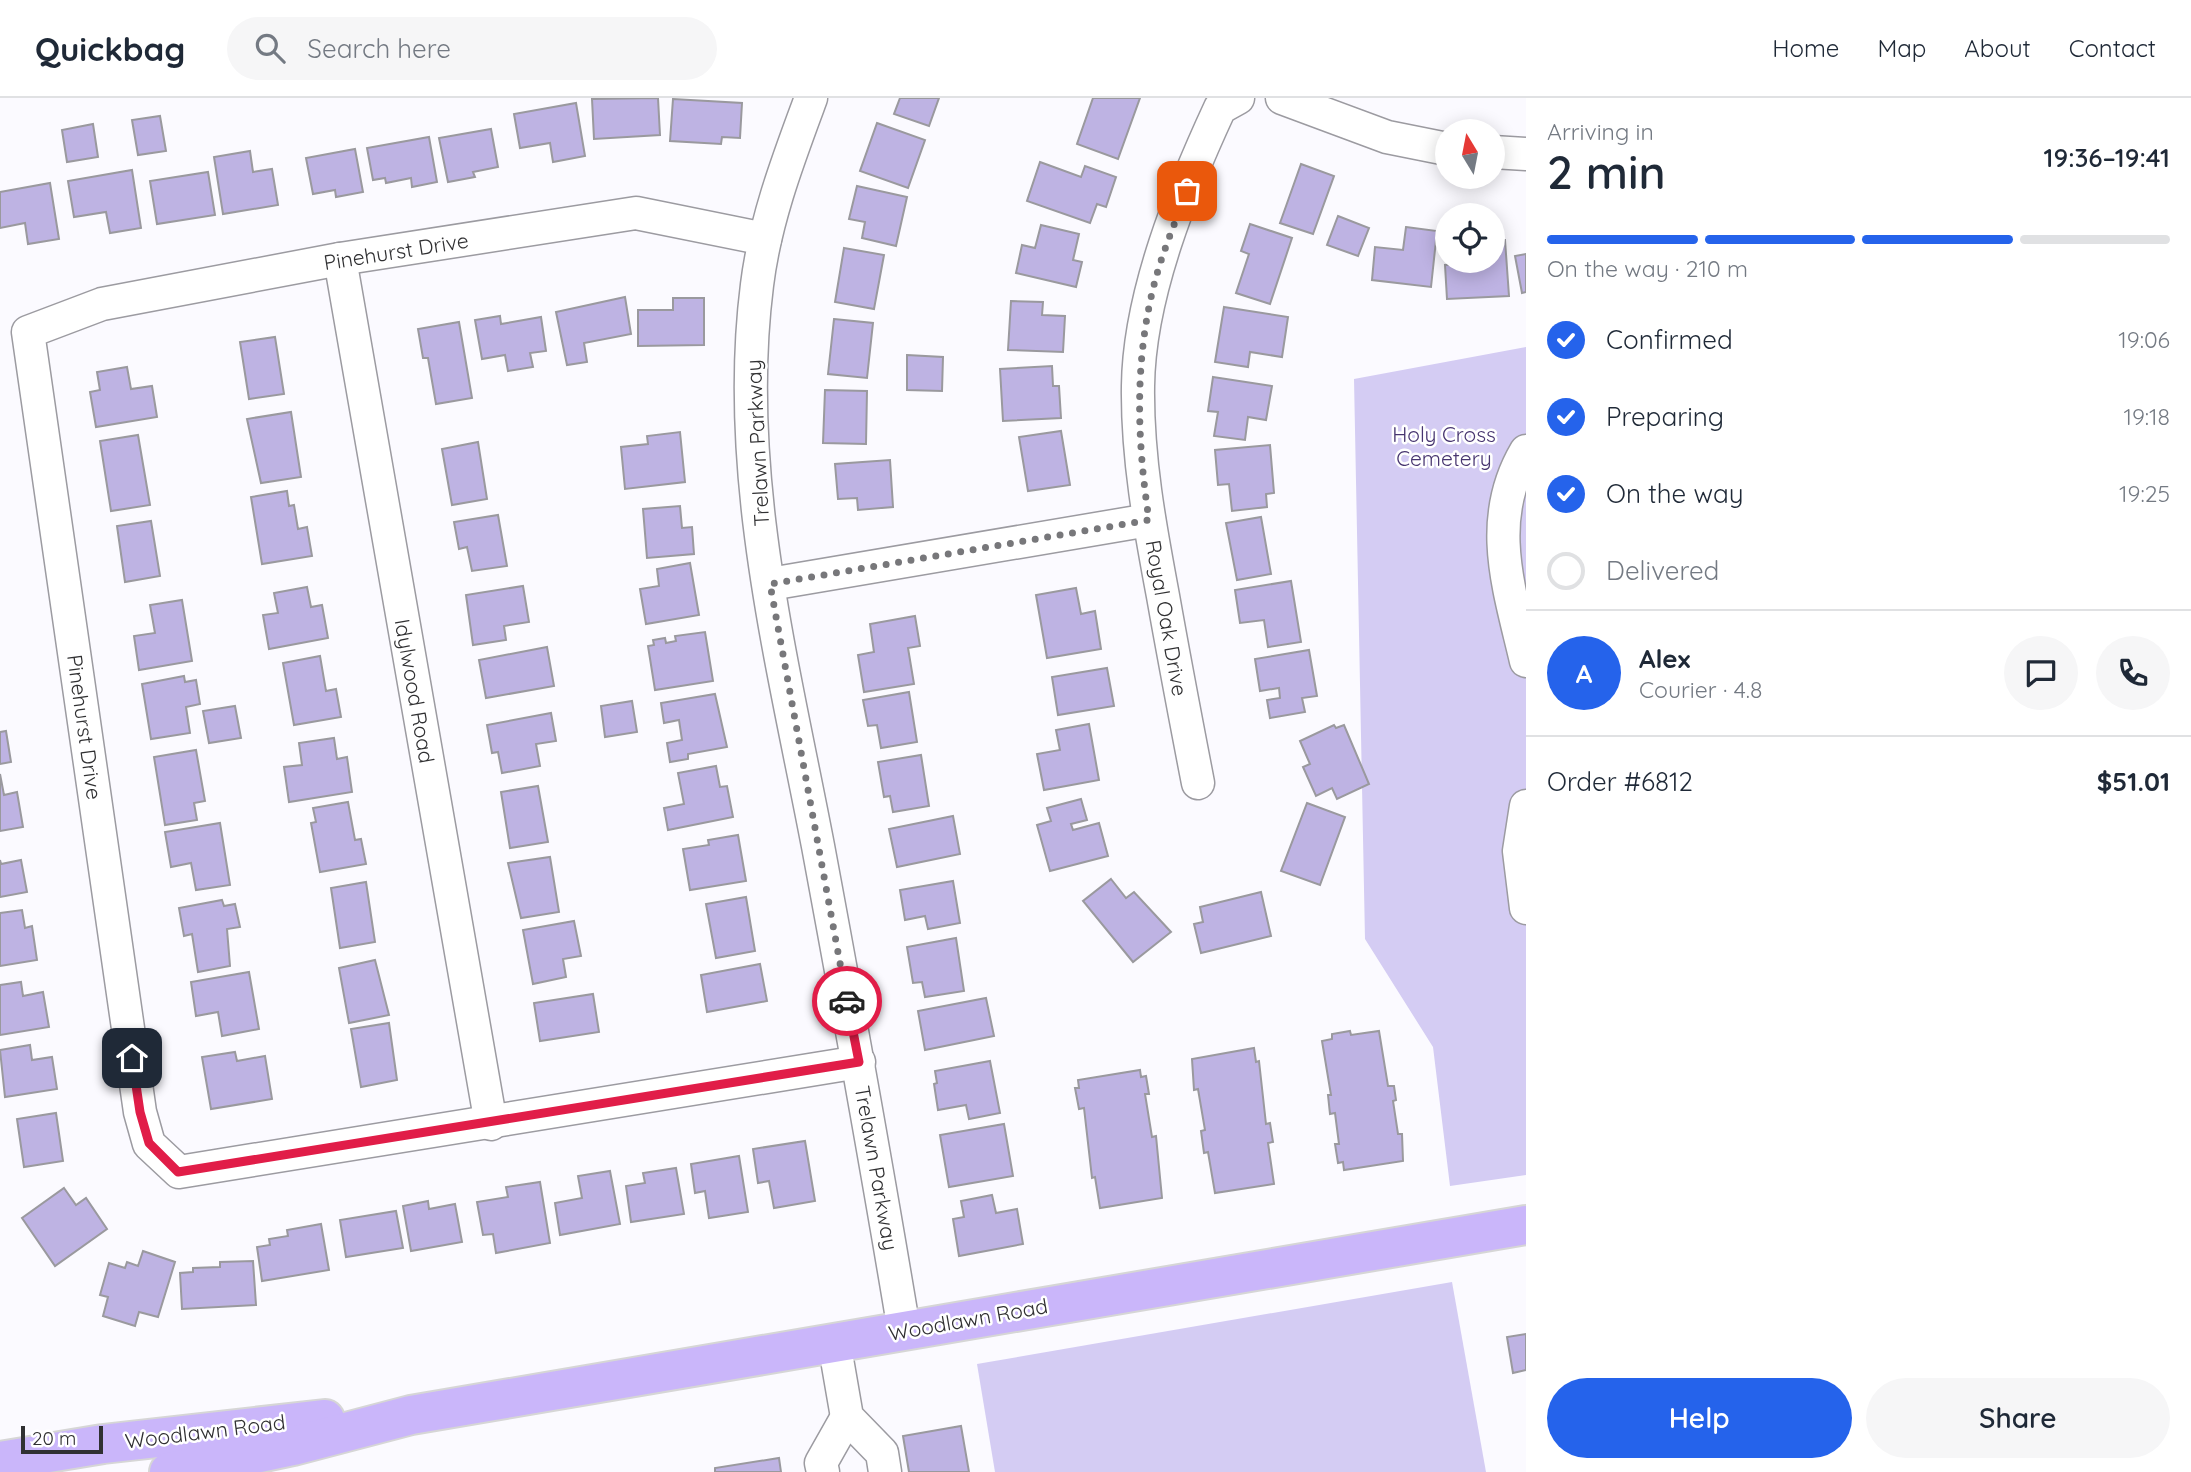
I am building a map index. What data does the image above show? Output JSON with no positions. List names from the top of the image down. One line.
{"streets":{"main road":["Woodlawn Road"],"street":["Pinehurst Drive","Trelawn Parkway","Royal Oak Drive","Idylwood Road"]},"crossings":[["Pinehurst Drive","Trelawn Parkway"],["Pinehurst Drive","Idylwood Road"],["Trelawn Parkway","Woodlawn Road"]],"parks":["Holy Cross Cemetery"],"scale_bar":"20 m","north":"top","page":{"header":"Quickbag","search":"Search here","nav":["Home","Map","About","Contact"],"heading":["2 min","Arriving in","19:36–19:41"],"panel":["Alex","Courier · 4.8","Order #6812","$51.01"],"bar":"On the way · 210 m","list":[["Confirmed","19:06"],["Preparing","19:18"],["On the way","19:25"],"Delivered"],"round":"A","buttons":["Help","Share"],"scale":"20 m"}}
